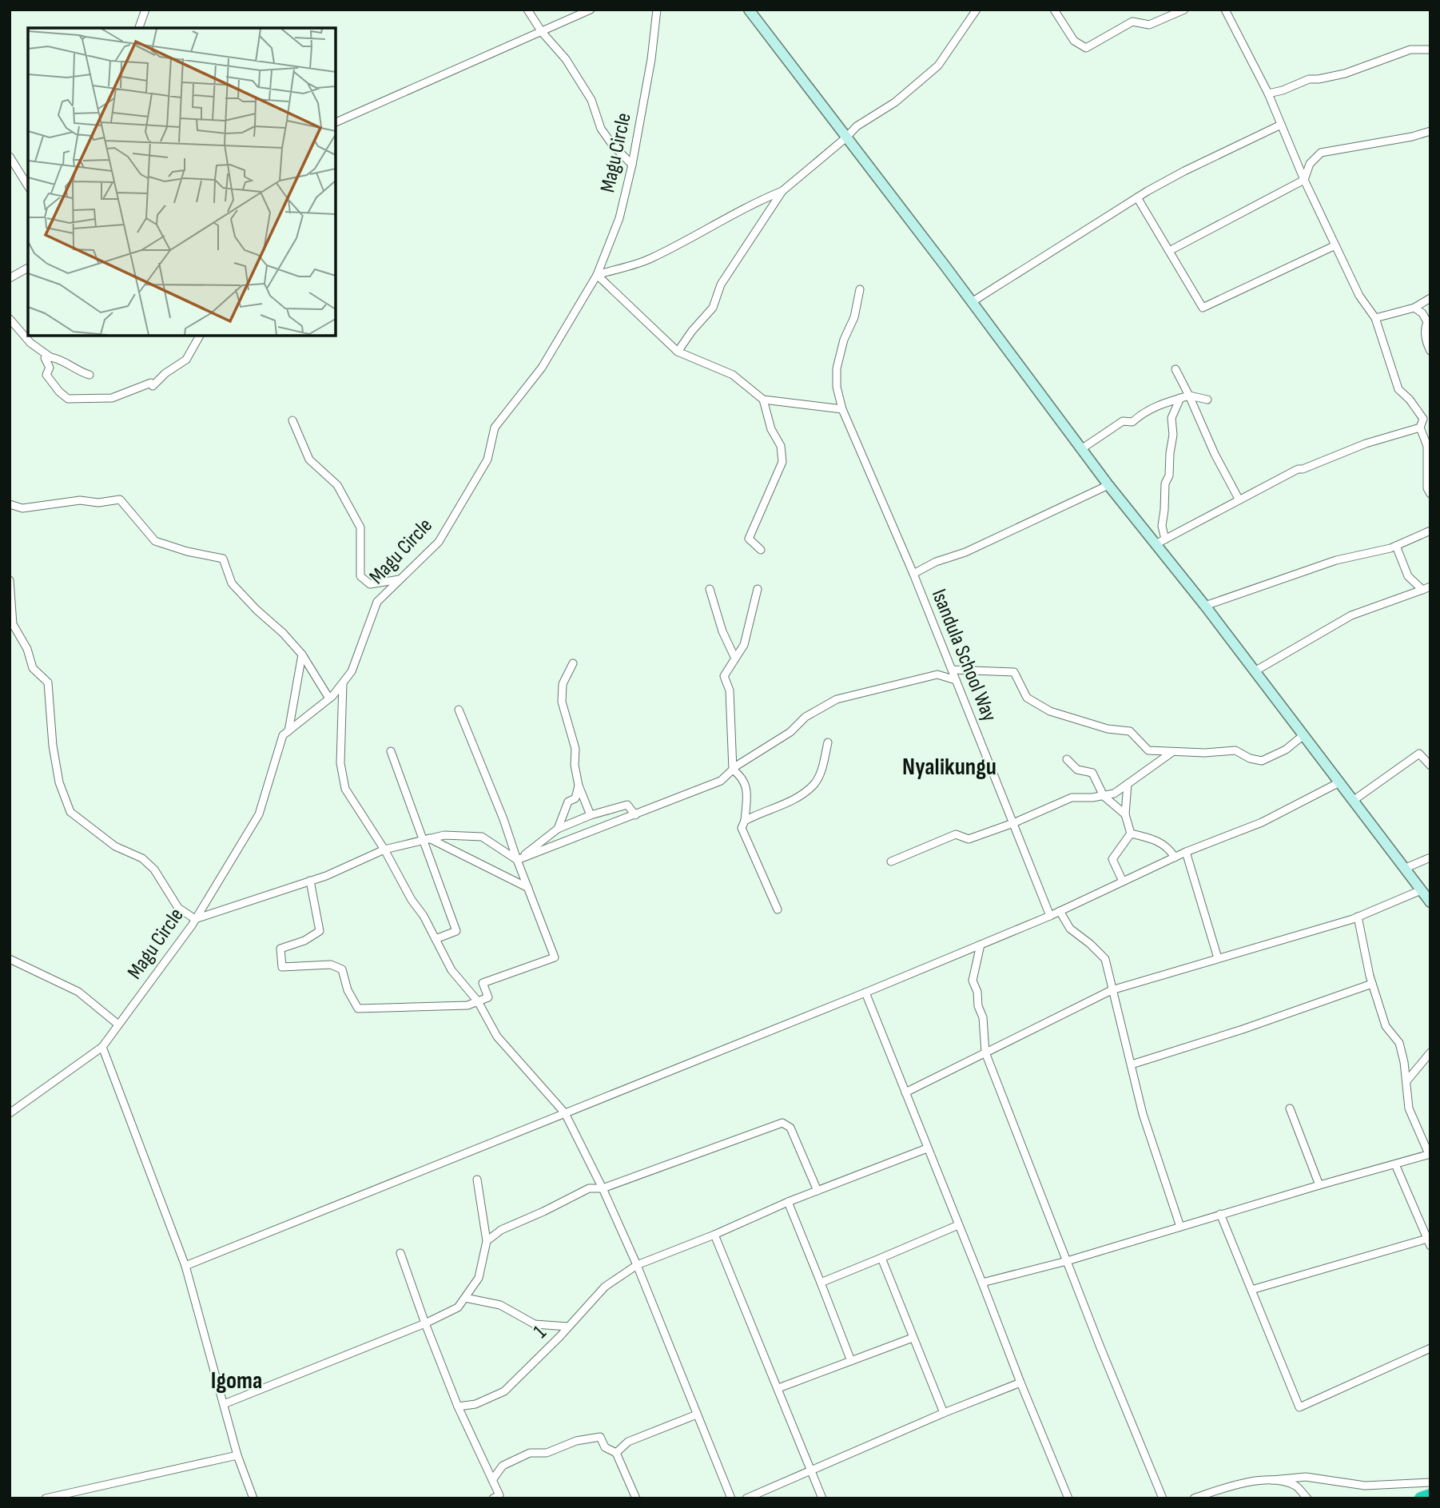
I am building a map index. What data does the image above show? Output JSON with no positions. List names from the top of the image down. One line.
{"streets":{"street":["Magu Circle","Isandula School Way","1"]},"districts":["Nyalikungu","Igoma"]}
